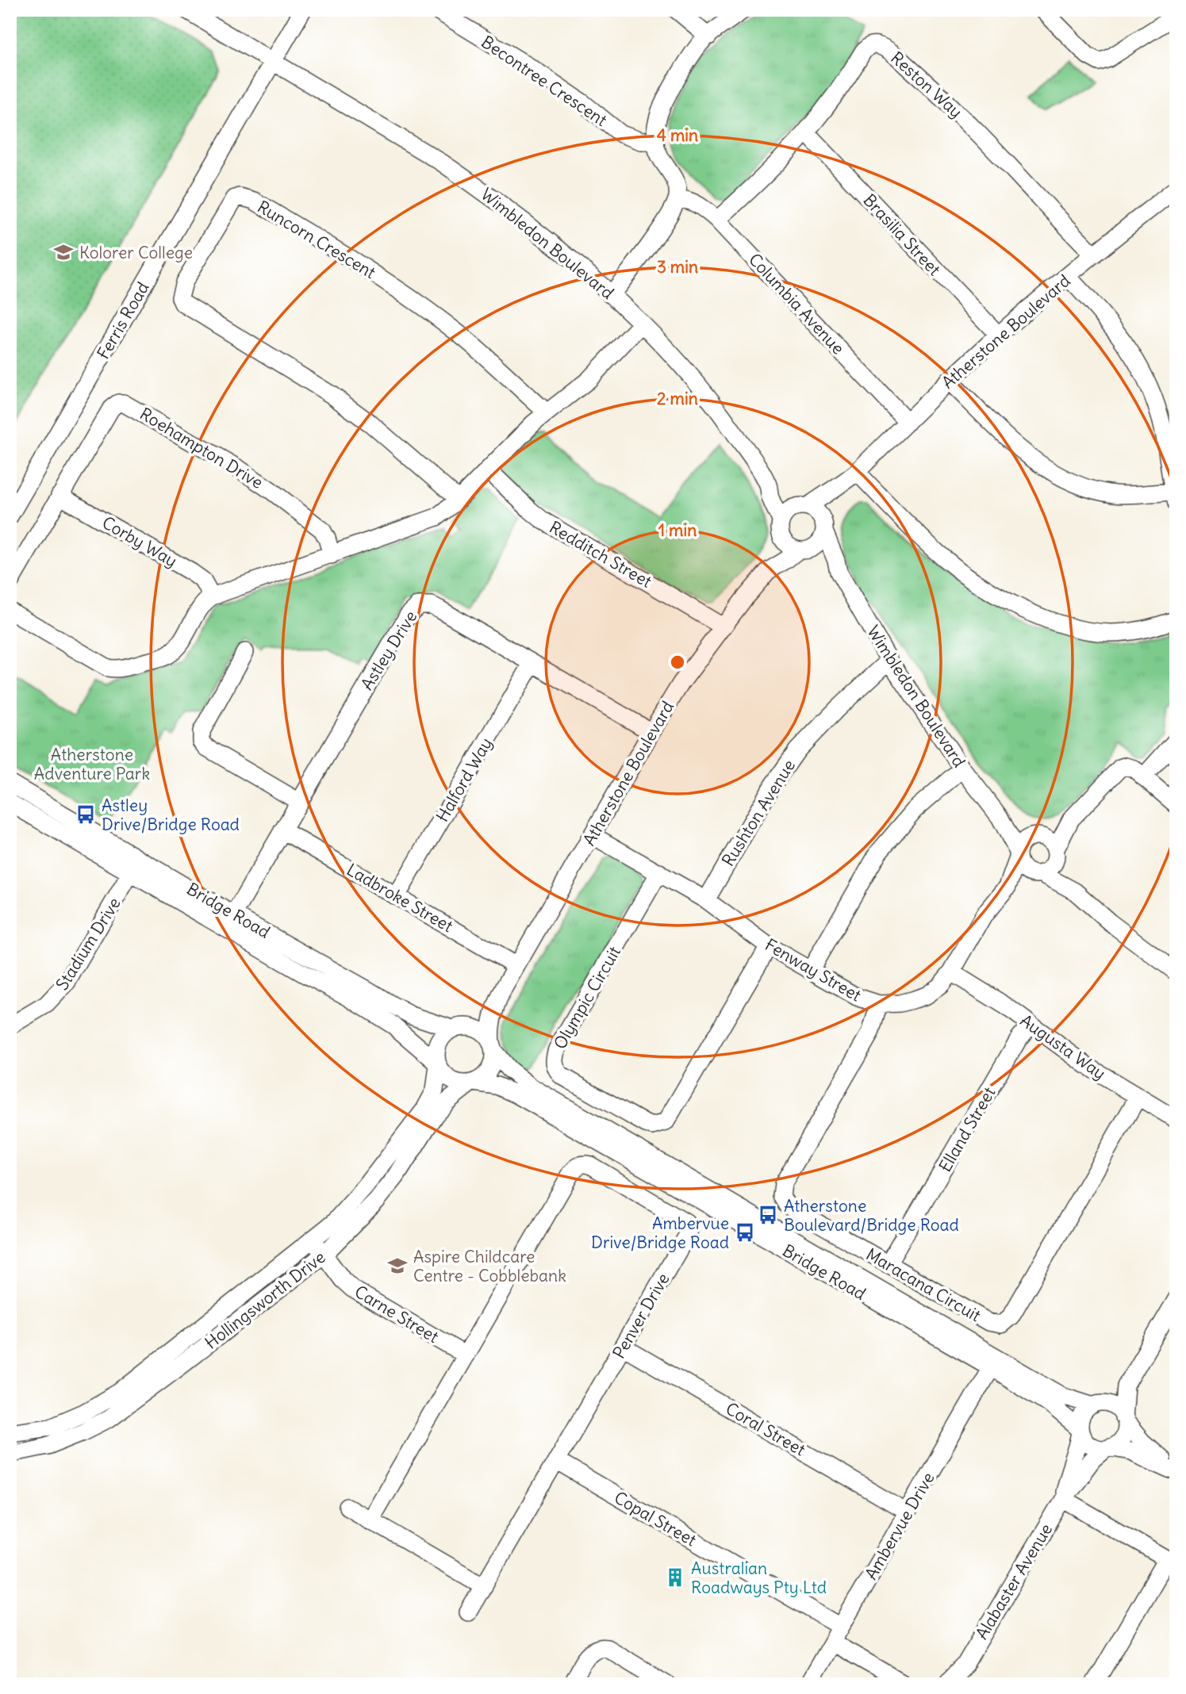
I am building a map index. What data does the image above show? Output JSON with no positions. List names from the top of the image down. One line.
{"streets":{"street":["Becontree Crescent","Reston Way","Brasilia Street","Runcorn Crescent","Wimbledon Boulevard","Columbia Avenue","Ferris Road","Atherstone Boulevard","Roehampton Drive","Corby Way","Redditch Street","Astley Drive","Halford Way","Rushton Avenue","Ladbroke Street","Bridge Road","Stadium Drive","Fenway Street","Olympic Circuit","Augusta Way","Elland Street","Maracana Circuit","Hollingsworth Drive","Carne Street","Penver Drive","Coral Street","Copal Street","Ambervue Drive","Alabaster Avenue"]},"crossings":[["Reston Way","Brasilia Street"],["Reston Way","Columbia Avenue"],["Reston Way","Atherstone Boulevard"],["Brasilia Street","Atherstone Boulevard"],["Wimbledon Boulevard","Ferris Road"],["Wimbledon Boulevard","Atherstone Boulevard"],["Wimbledon Boulevard","Rushton Avenue"],["Wimbledon Boulevard","Fenway Street"],["Columbia Avenue","Atherstone Boulevard"],["Atherstone Boulevard","Redditch Street"],["Atherstone Boulevard","Astley Drive"],["Atherstone Boulevard","Ladbroke Street"],["Atherstone Boulevard","Bridge Road"],["Atherstone Boulevard","Fenway Street"],["Atherstone Boulevard","Hollingsworth Drive"],["Roehampton Drive","Corby Way"],["Astley Drive","Halford Way"],["Astley Drive","Ladbroke Street"],["Astley Drive","Bridge Road"],["Halford Way","Ladbroke Street"],["Rushton Avenue","Fenway Street"],["Bridge Road","Stadium Drive"],["Bridge Road","Hollingsworth Drive"],["Bridge Road","Ambervue Drive"],["Bridge Road","Alabaster Avenue"],["Fenway Street","Olympic Circuit"],["Fenway Street","Augusta Way"],["Fenway Street","Maracana Circuit"],["Augusta Way","Elland Street"],["Augusta Way","Maracana Circuit"],["Elland Street","Maracana Circuit"],["Hollingsworth Drive","Carne Street"],["Carne Street","Penver Drive"],["Penver Drive","Coral Street"],["Penver Drive","Copal Street"],["Coral Street","Ambervue Drive"],["Copal Street","Ambervue Drive"]],"parks":["Atherstone Adventure Park"],"places":{"school or university":["Kolorer College","Aspire Childcare Centre - Cobblebank"],"bus stop":["Astley Drive/Bridge Road","Atherstone Boulevard/Bridge Road","Ambervue Drive/Bridge Road"],"building":["Australian Roadways Pty Ltd"]},"rings":["4 min","3 min","2 min","1 min"]}
